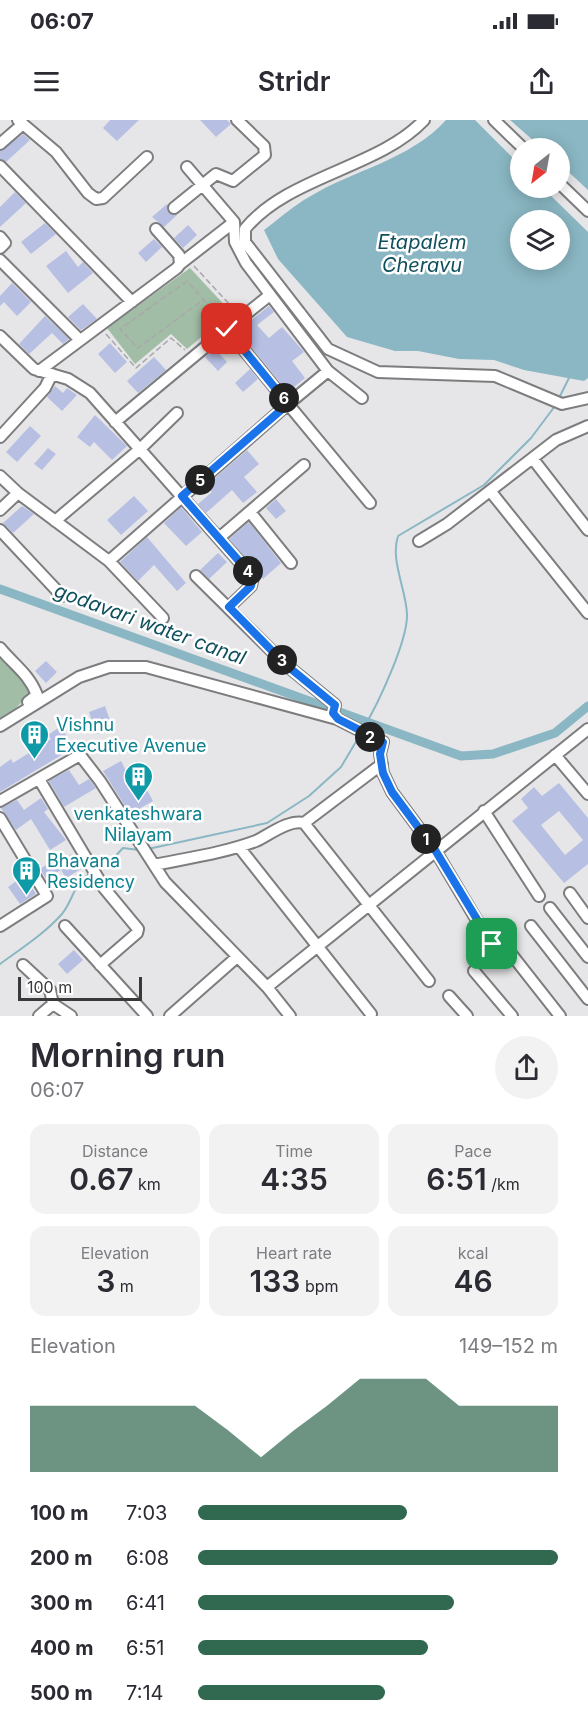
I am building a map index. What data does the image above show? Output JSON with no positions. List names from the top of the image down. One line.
{"water":["Etapalem Cheravu","godavari water canal"],"places":{"building":["Vishnu Executive Avenue","venkateshwara Nilayam","Bhavana Residency"]},"scale_bar":"100 m","north":"bottom left","page":{"status":"06:07","header":"Stridr","pins":["6","5","4","3","2","1"],"scale":"100 m","heading":["Morning run","06:07"],"stats":[["Distance","0.67 km"],["Time","4:35"],["Pace","6:51 /km"],["Elevation","3 m"],["Heart rate","133 bpm"],["kcal","46"]],"chart":["Elevation","149–152 m"],"list":[{"name":"100 m","note":"7:03"},{"name":"200 m","note":"6:08"},{"name":"300 m","note":"6:41"},{"name":"400 m","note":"6:51"},{"name":"500 m","note":"7:14"}]}}
